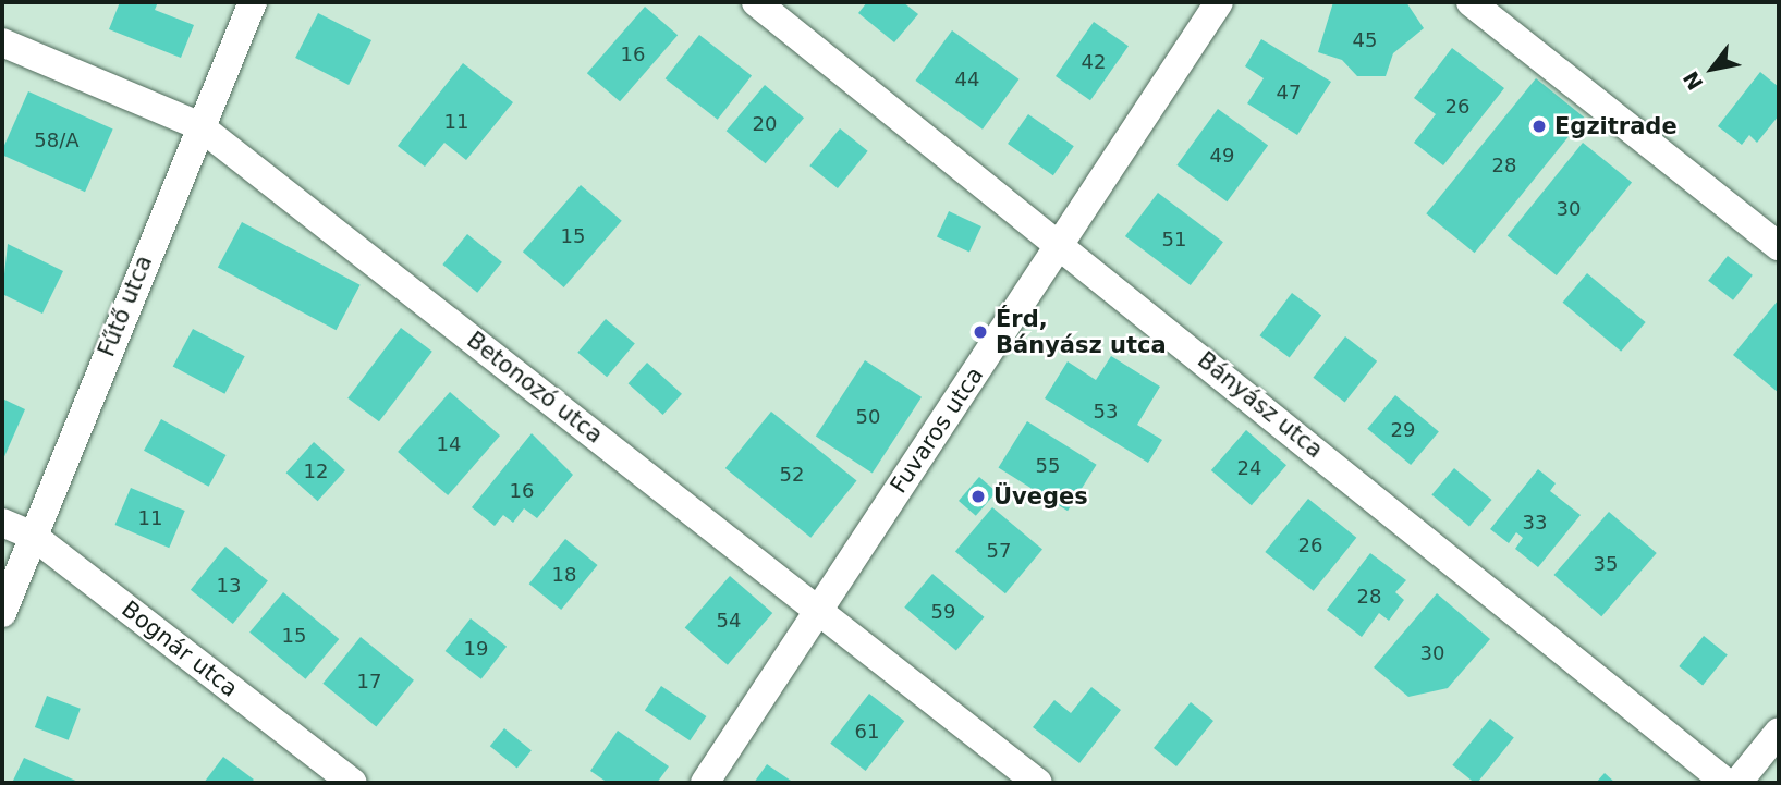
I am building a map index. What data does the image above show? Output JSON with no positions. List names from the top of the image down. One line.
{"streets":{"street":["Fűtő utca","Betonozó utca","Bányász utca","Fuvaros utca","Bognár utca"]},"crossings":[["Fűtő utca","Betonozó utca"],["Fűtő utca","Bognár utca"],["Betonozó utca","Fuvaros utca"],["Bányász utca","Fuvaros utca"]],"places":["Egzitrade","Érd, Bányász utca","Üveges"],"house_numbers":["45","16","42","44","47","26","11","20","58/A","49","28","30","15","51","53","50","29","14","55","24","12","52","16","11","33","26","57","35","18","13","28","59","54","15","19","30","17","61"],"north":"bottom left"}
